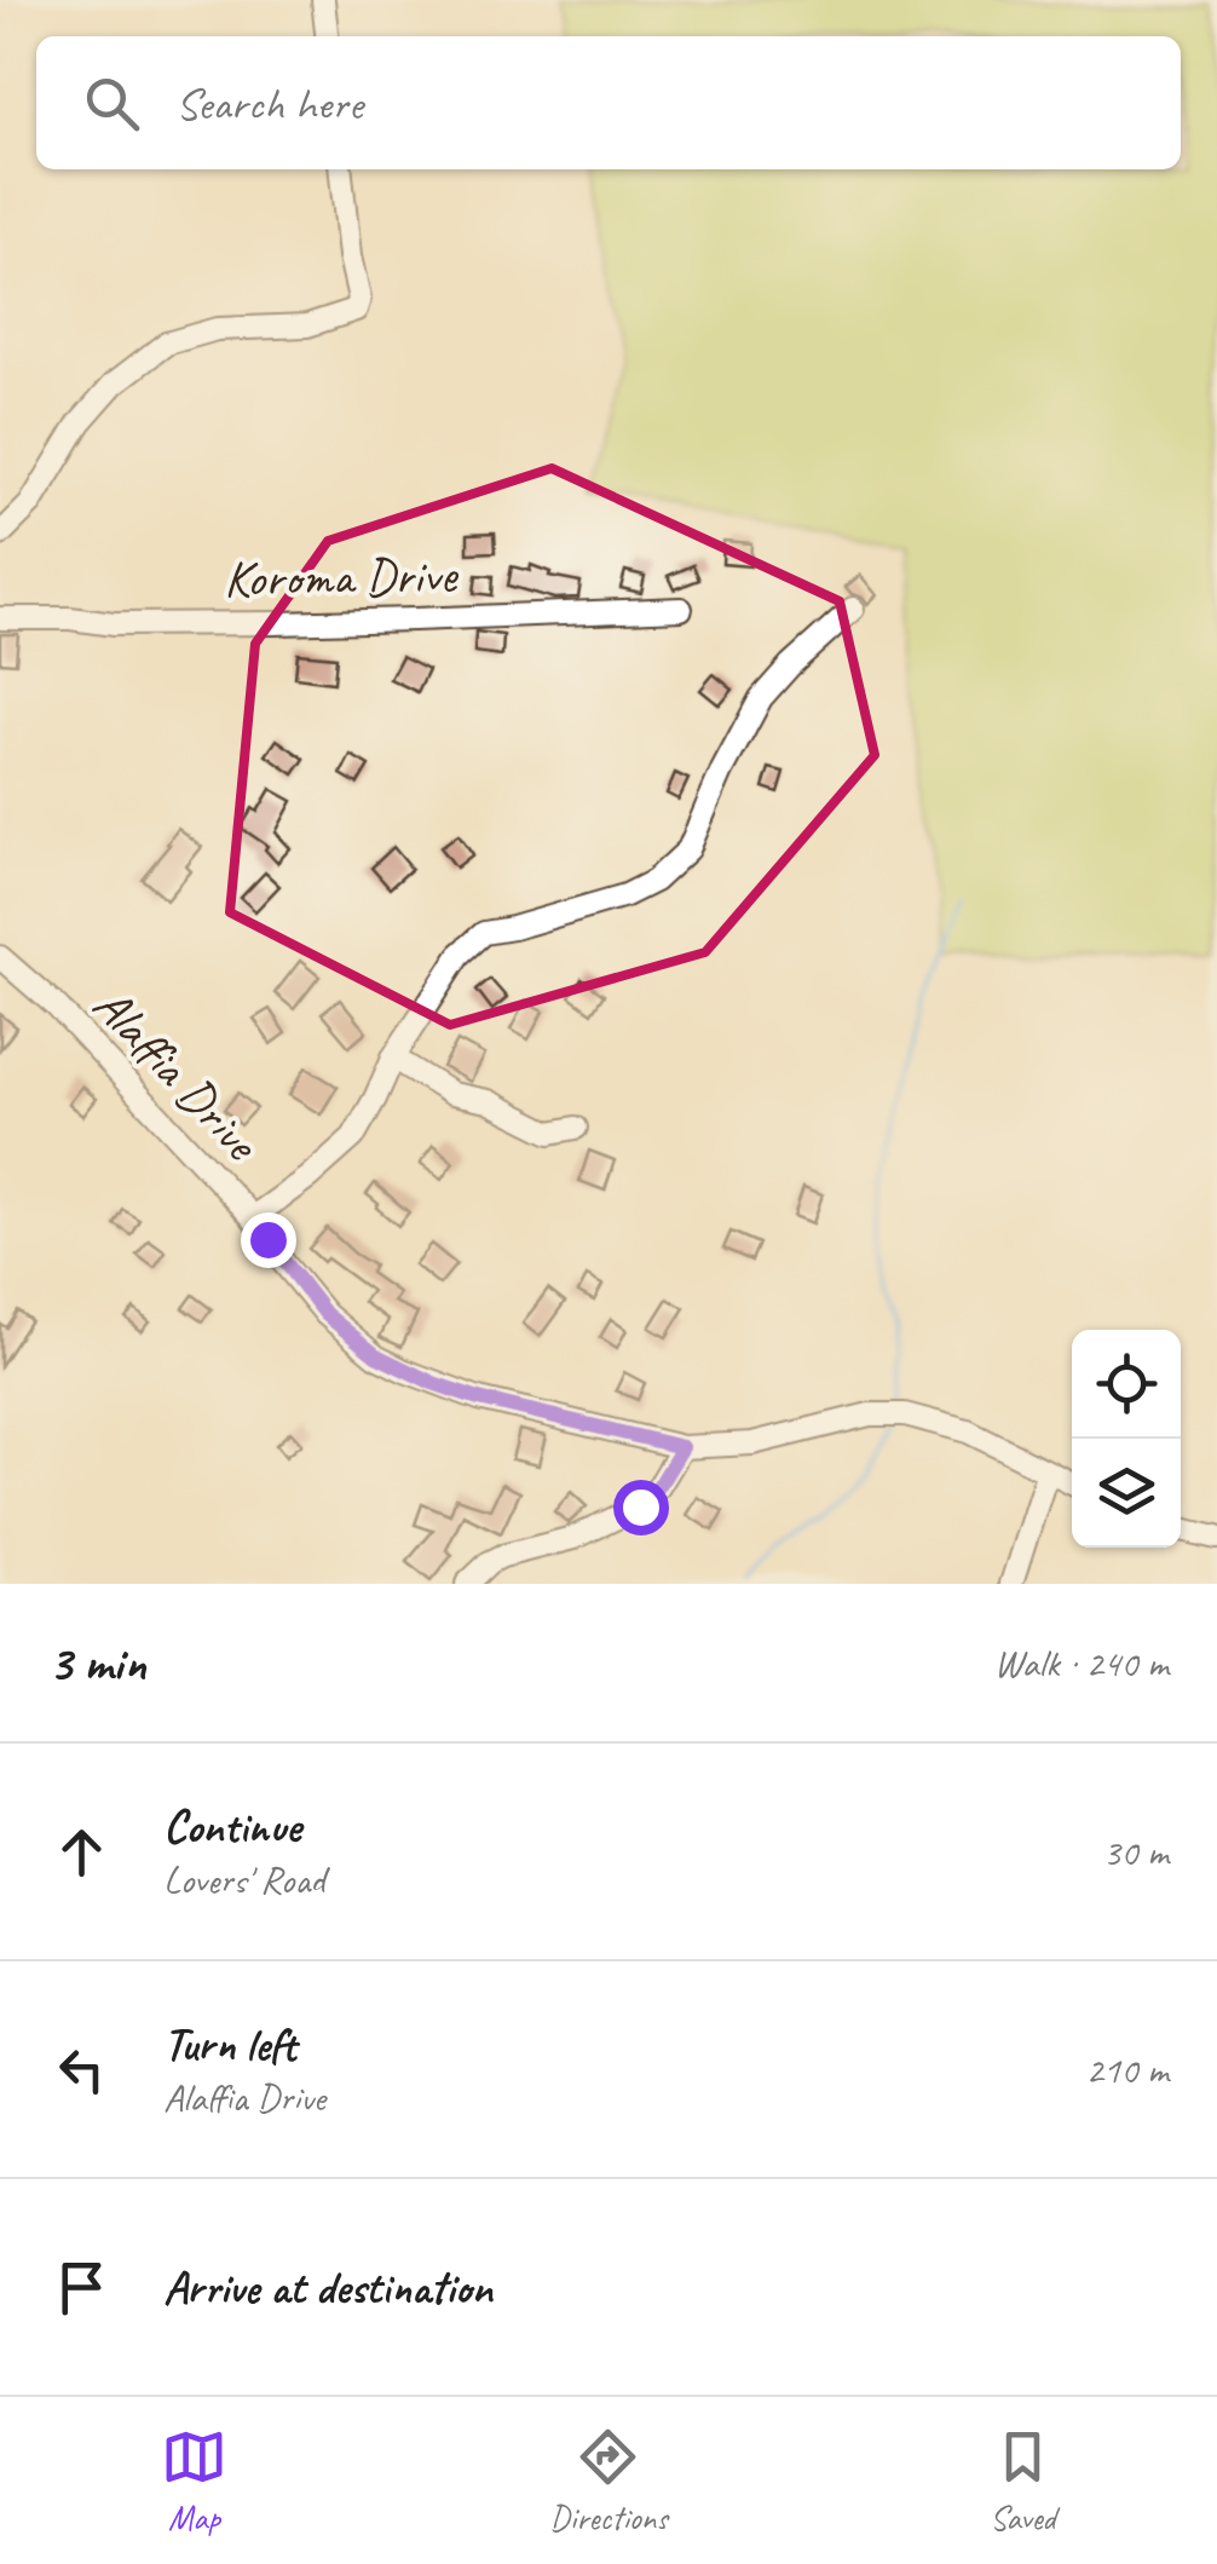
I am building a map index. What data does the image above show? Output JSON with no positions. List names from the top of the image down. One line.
{"streets":{"street":["Koroma Drive","Alaffia Drive"]},"page":{"search":"Search here","heading":["3 min","Walk · 240 m"],"list":[["Continue","Lovers' Road","30 m"],["Turn left","Alaffia Drive","210 m"],"Arrive at destination"],"nav":["Map","Directions","Saved"]}}
